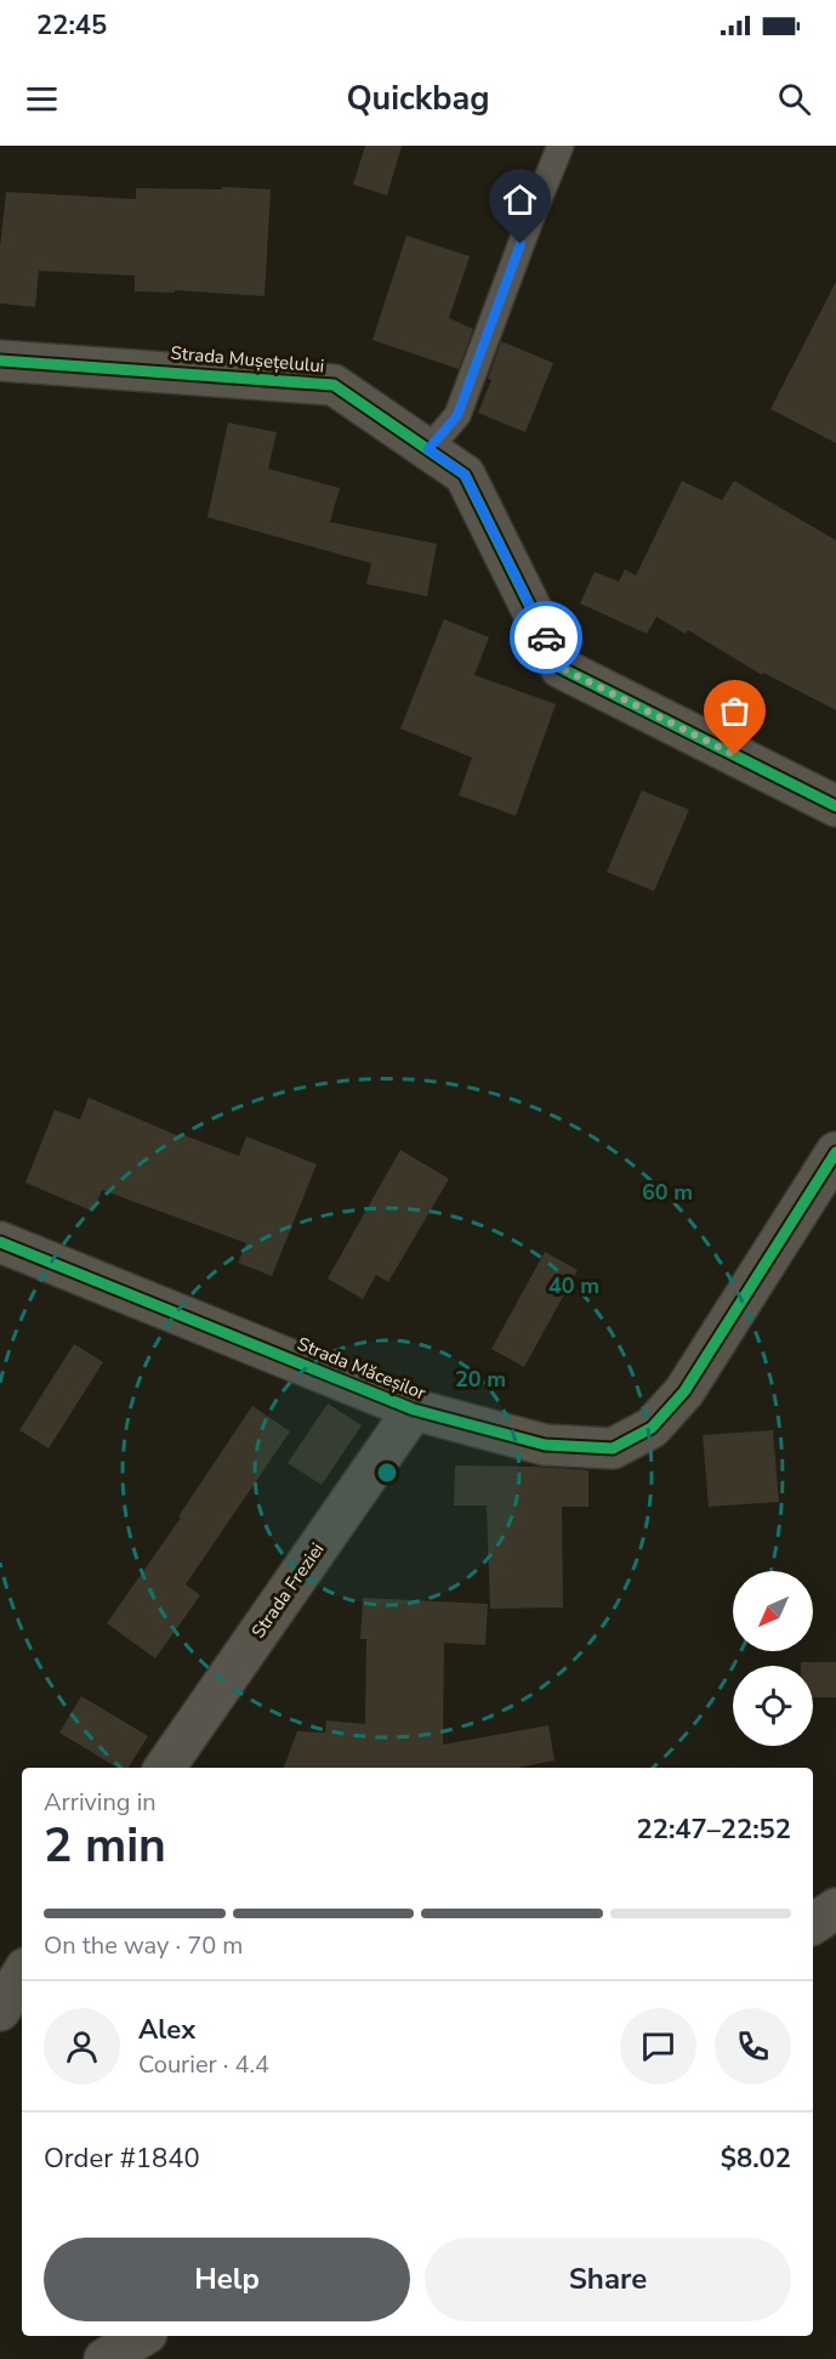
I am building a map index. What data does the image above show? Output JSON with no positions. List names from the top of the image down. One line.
{"streets":{"street":["Strada Mușețelului","Strada Măceșilor","Strada Freziei"]},"crossings":[["Strada Măceșilor","Strada Freziei"]],"north":"bottom left","page":{"status":"22:45","header":"Quickbag","heading":["2 min","Arriving in","22:47–22:52"],"panel":["Alex","Courier · 4.4","Order #1840","$8.02"],"bar":"On the way · 70 m","buttons":["Help","Share"]},"rings":["60 m","40 m","20 m"]}
